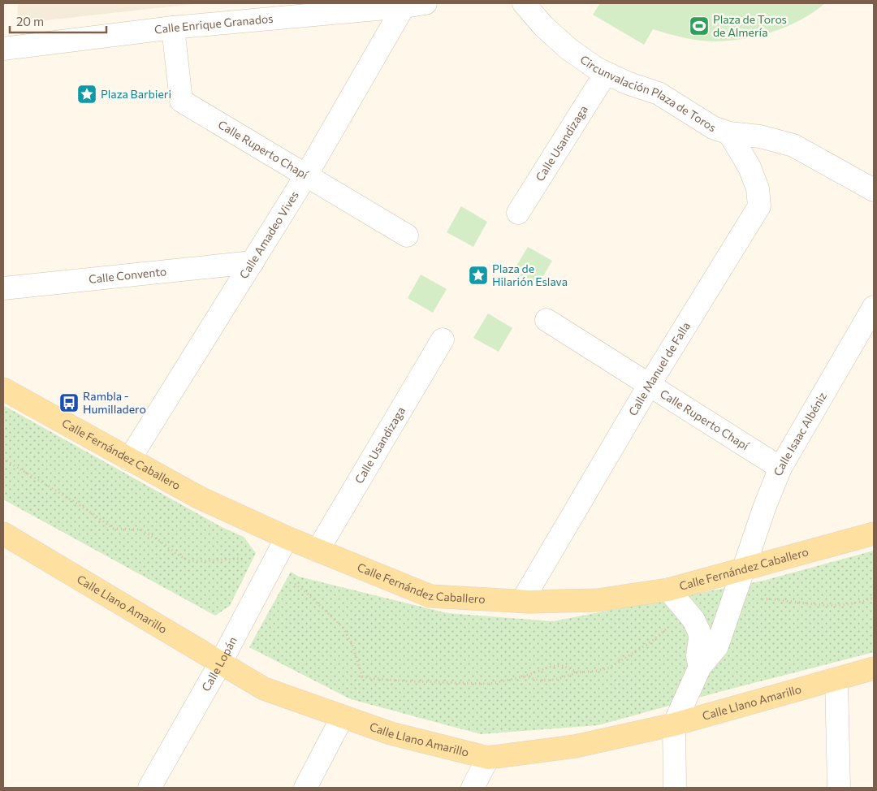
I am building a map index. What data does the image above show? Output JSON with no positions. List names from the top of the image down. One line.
{"streets":{"main road":["Calle Fernández Caballero","Calle Llano Amarillo"],"street":["Calle Enrique Granados","Circunvalación Plaza de Toros","Calle Usandizaga","Calle Ruperto Chapí","Calle Amadeo Vives","Calle Convento","Calle Manuel de Falla","Calle Isaac Albéniz","Calle Lopán"]},"crossings":[["Calle Enrique Granados","Calle Ruperto Chapí"],["Calle Enrique Granados","Calle Amadeo Vives"],["Circunvalación Plaza de Toros","Calle Usandizaga"],["Circunvalación Plaza de Toros","Calle Manuel de Falla"],["Calle Usandizaga","Calle Fernández Caballero"],["Calle Ruperto Chapí","Calle Amadeo Vives"],["Calle Ruperto Chapí","Calle Manuel de Falla"],["Calle Ruperto Chapí","Calle Isaac Albéniz"],["Calle Amadeo Vives","Calle Convento"],["Calle Amadeo Vives","Calle Fernández Caballero"],["Calle Manuel de Falla","Calle Fernández Caballero"],["Calle Isaac Albéniz","Calle Fernández Caballero"],["Calle Fernández Caballero","Calle Lopán"],["Calle Llano Amarillo","Calle Lopán"]],"places":{"sports":["Plaza de Toros de Almería"],"place":["Plaza Barbieri","Plaza de Hilarión Eslava"],"bus stop":["Rambla - Humilladero"]},"scale_bar":"20 m"}
